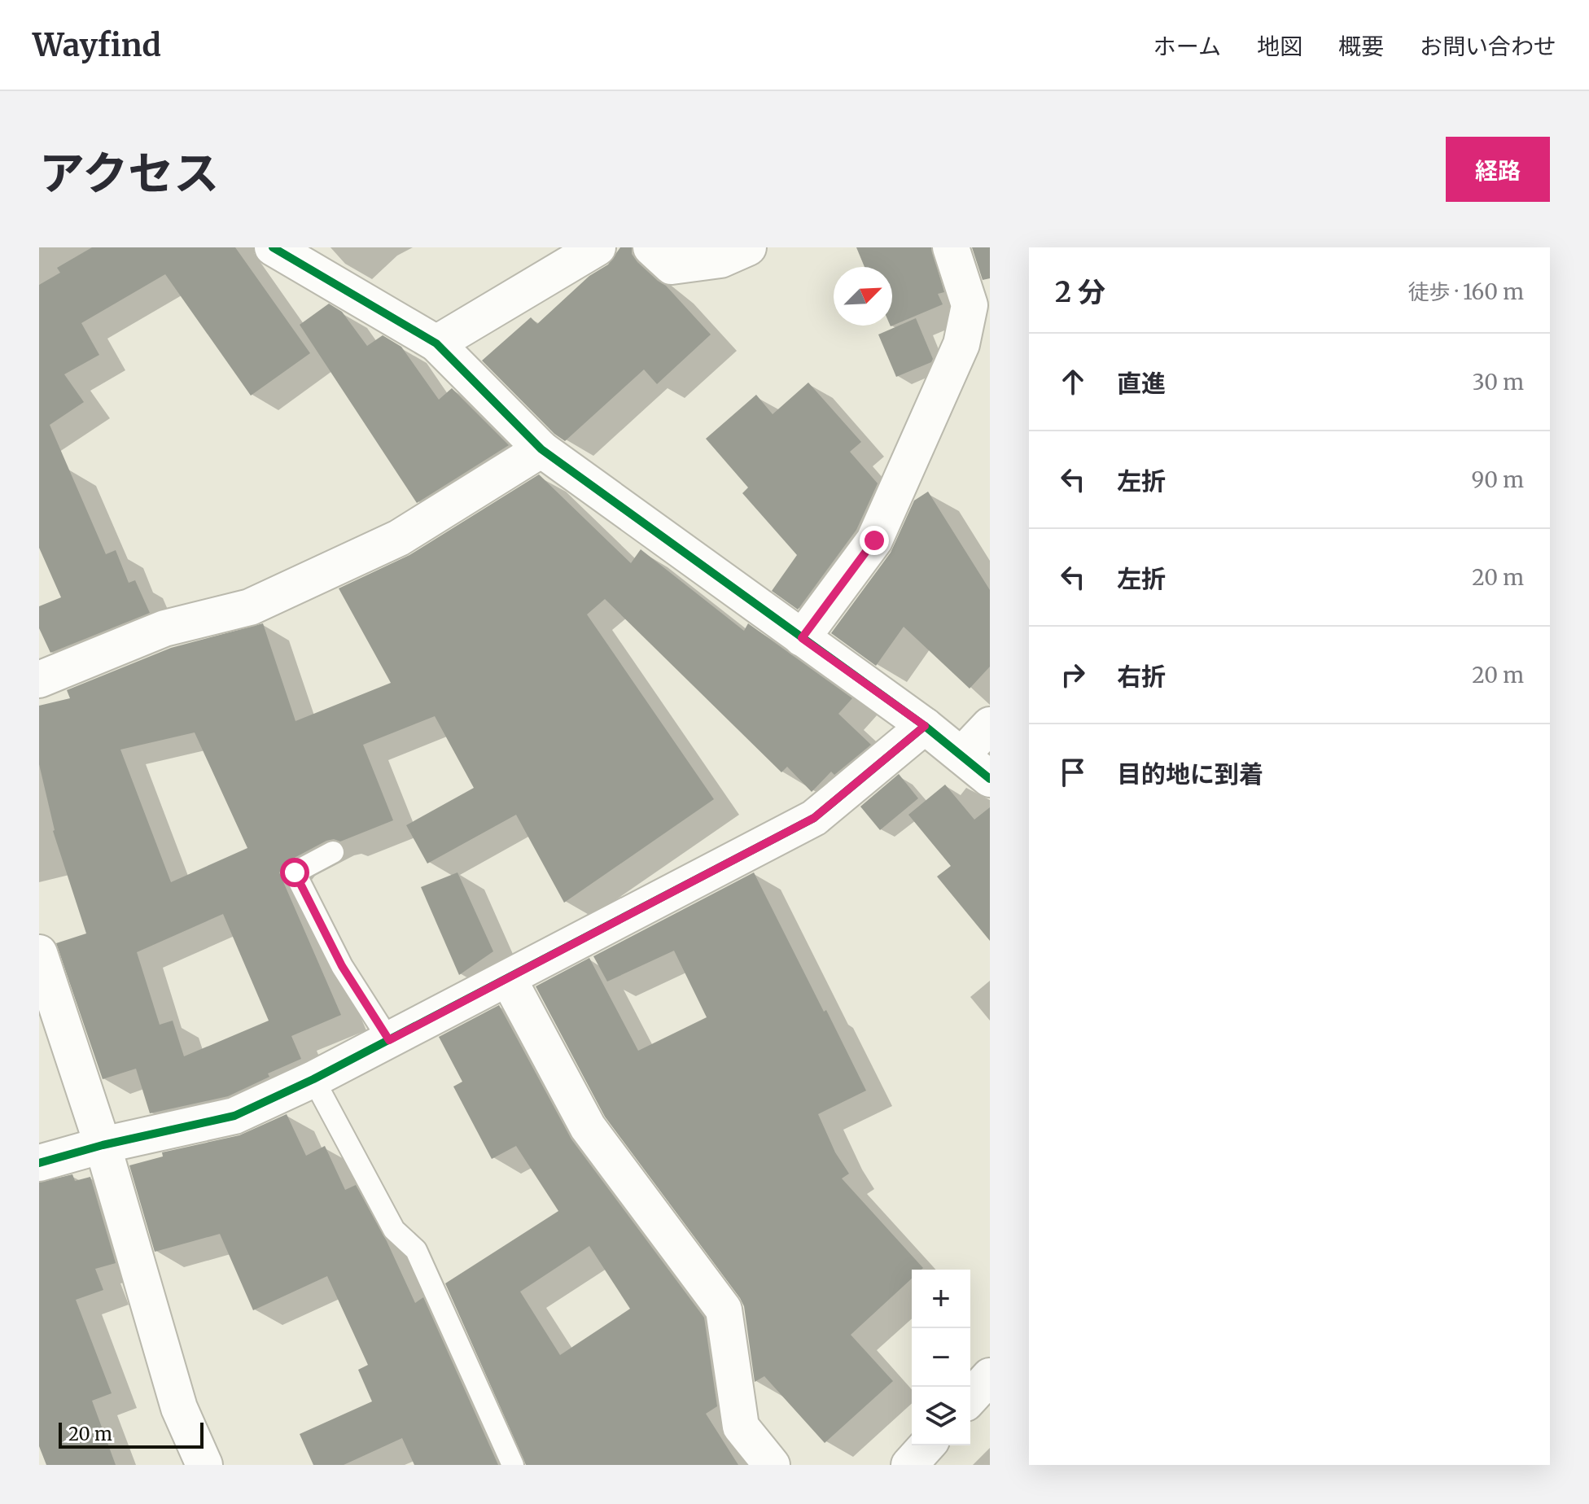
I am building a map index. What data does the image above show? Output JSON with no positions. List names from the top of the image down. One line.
{"scale_bar":"20 m","north":"top right","page":{"header":"Wayfind","nav":["ホーム","地図","概要","お問い合わせ"],"title":"アクセス","buttons":"経路","heading":["2 分","徒歩 · 160 m"],"list":[["直進","30 m"],["左折","90 m"],["左折","20 m"],["右折","20 m"],"目的地に到着"],"map_buttons":["+","−"],"scale":"20 m"}}
